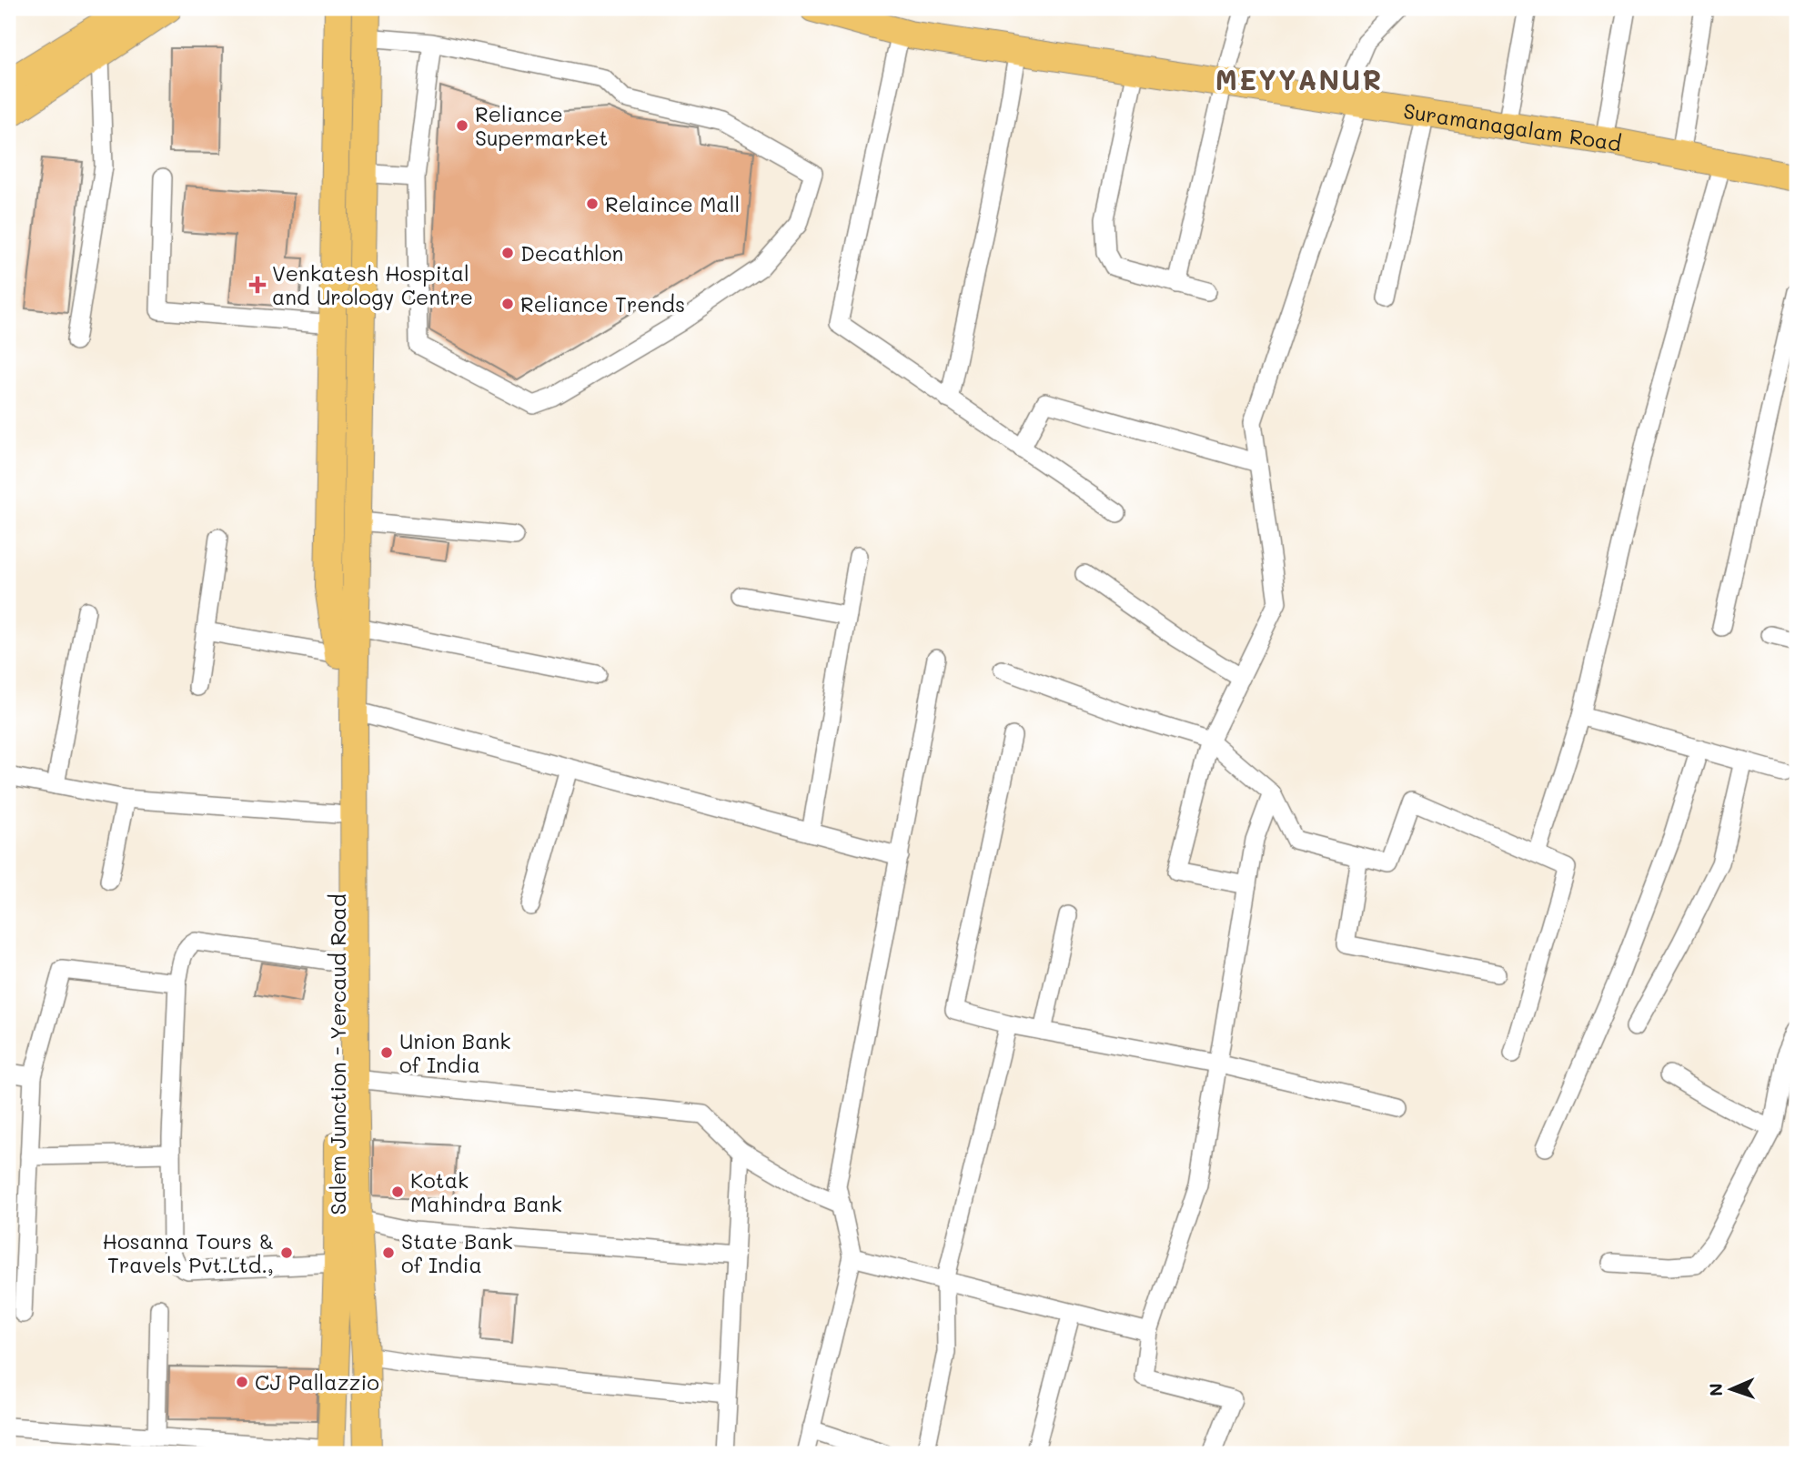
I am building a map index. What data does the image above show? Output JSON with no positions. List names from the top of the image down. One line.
{"streets":{"main road":["Suramanagalam Road","Salem Junction - Yercaud Road"]},"districts":["MEYYANUR"],"places":{"other":["Reliance Supermarket","Relaince Mall","Decathlon","Reliance Trends","Union Bank of India","Kotak Mahindra Bank","Hosanna Tours & Travels Pvt.Ltd.,","State Bank of India","CJ Pallazzio"],"health":["Venkatesh Hospital and Urology Centre"]},"north":"left"}
